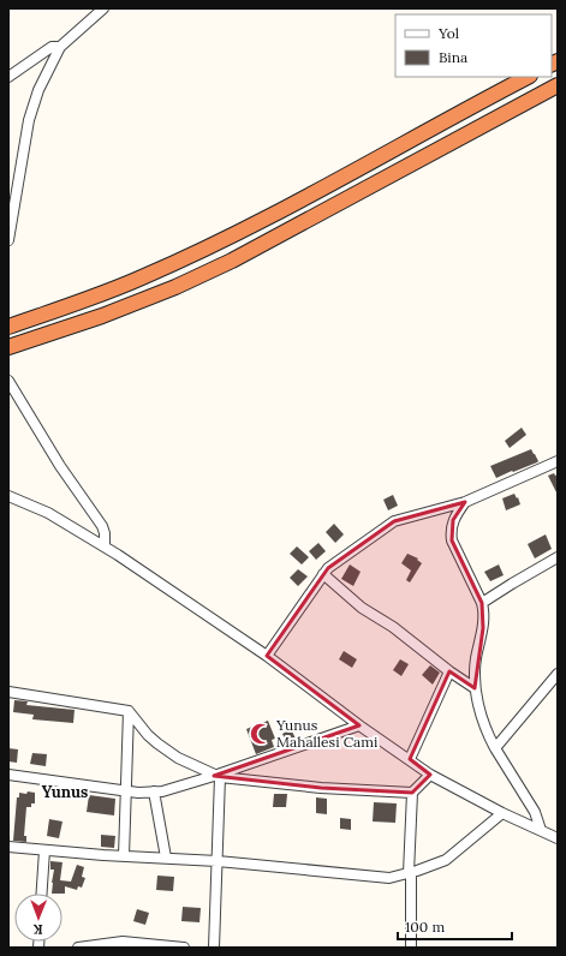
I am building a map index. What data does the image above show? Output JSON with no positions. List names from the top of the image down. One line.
{"districts":["Yunus"],"places":{"mosque":["Yunus Mahallesi Cami"]},"legend":["Yol","Bina"],"scale_bar":"100 m","north":"bottom"}
